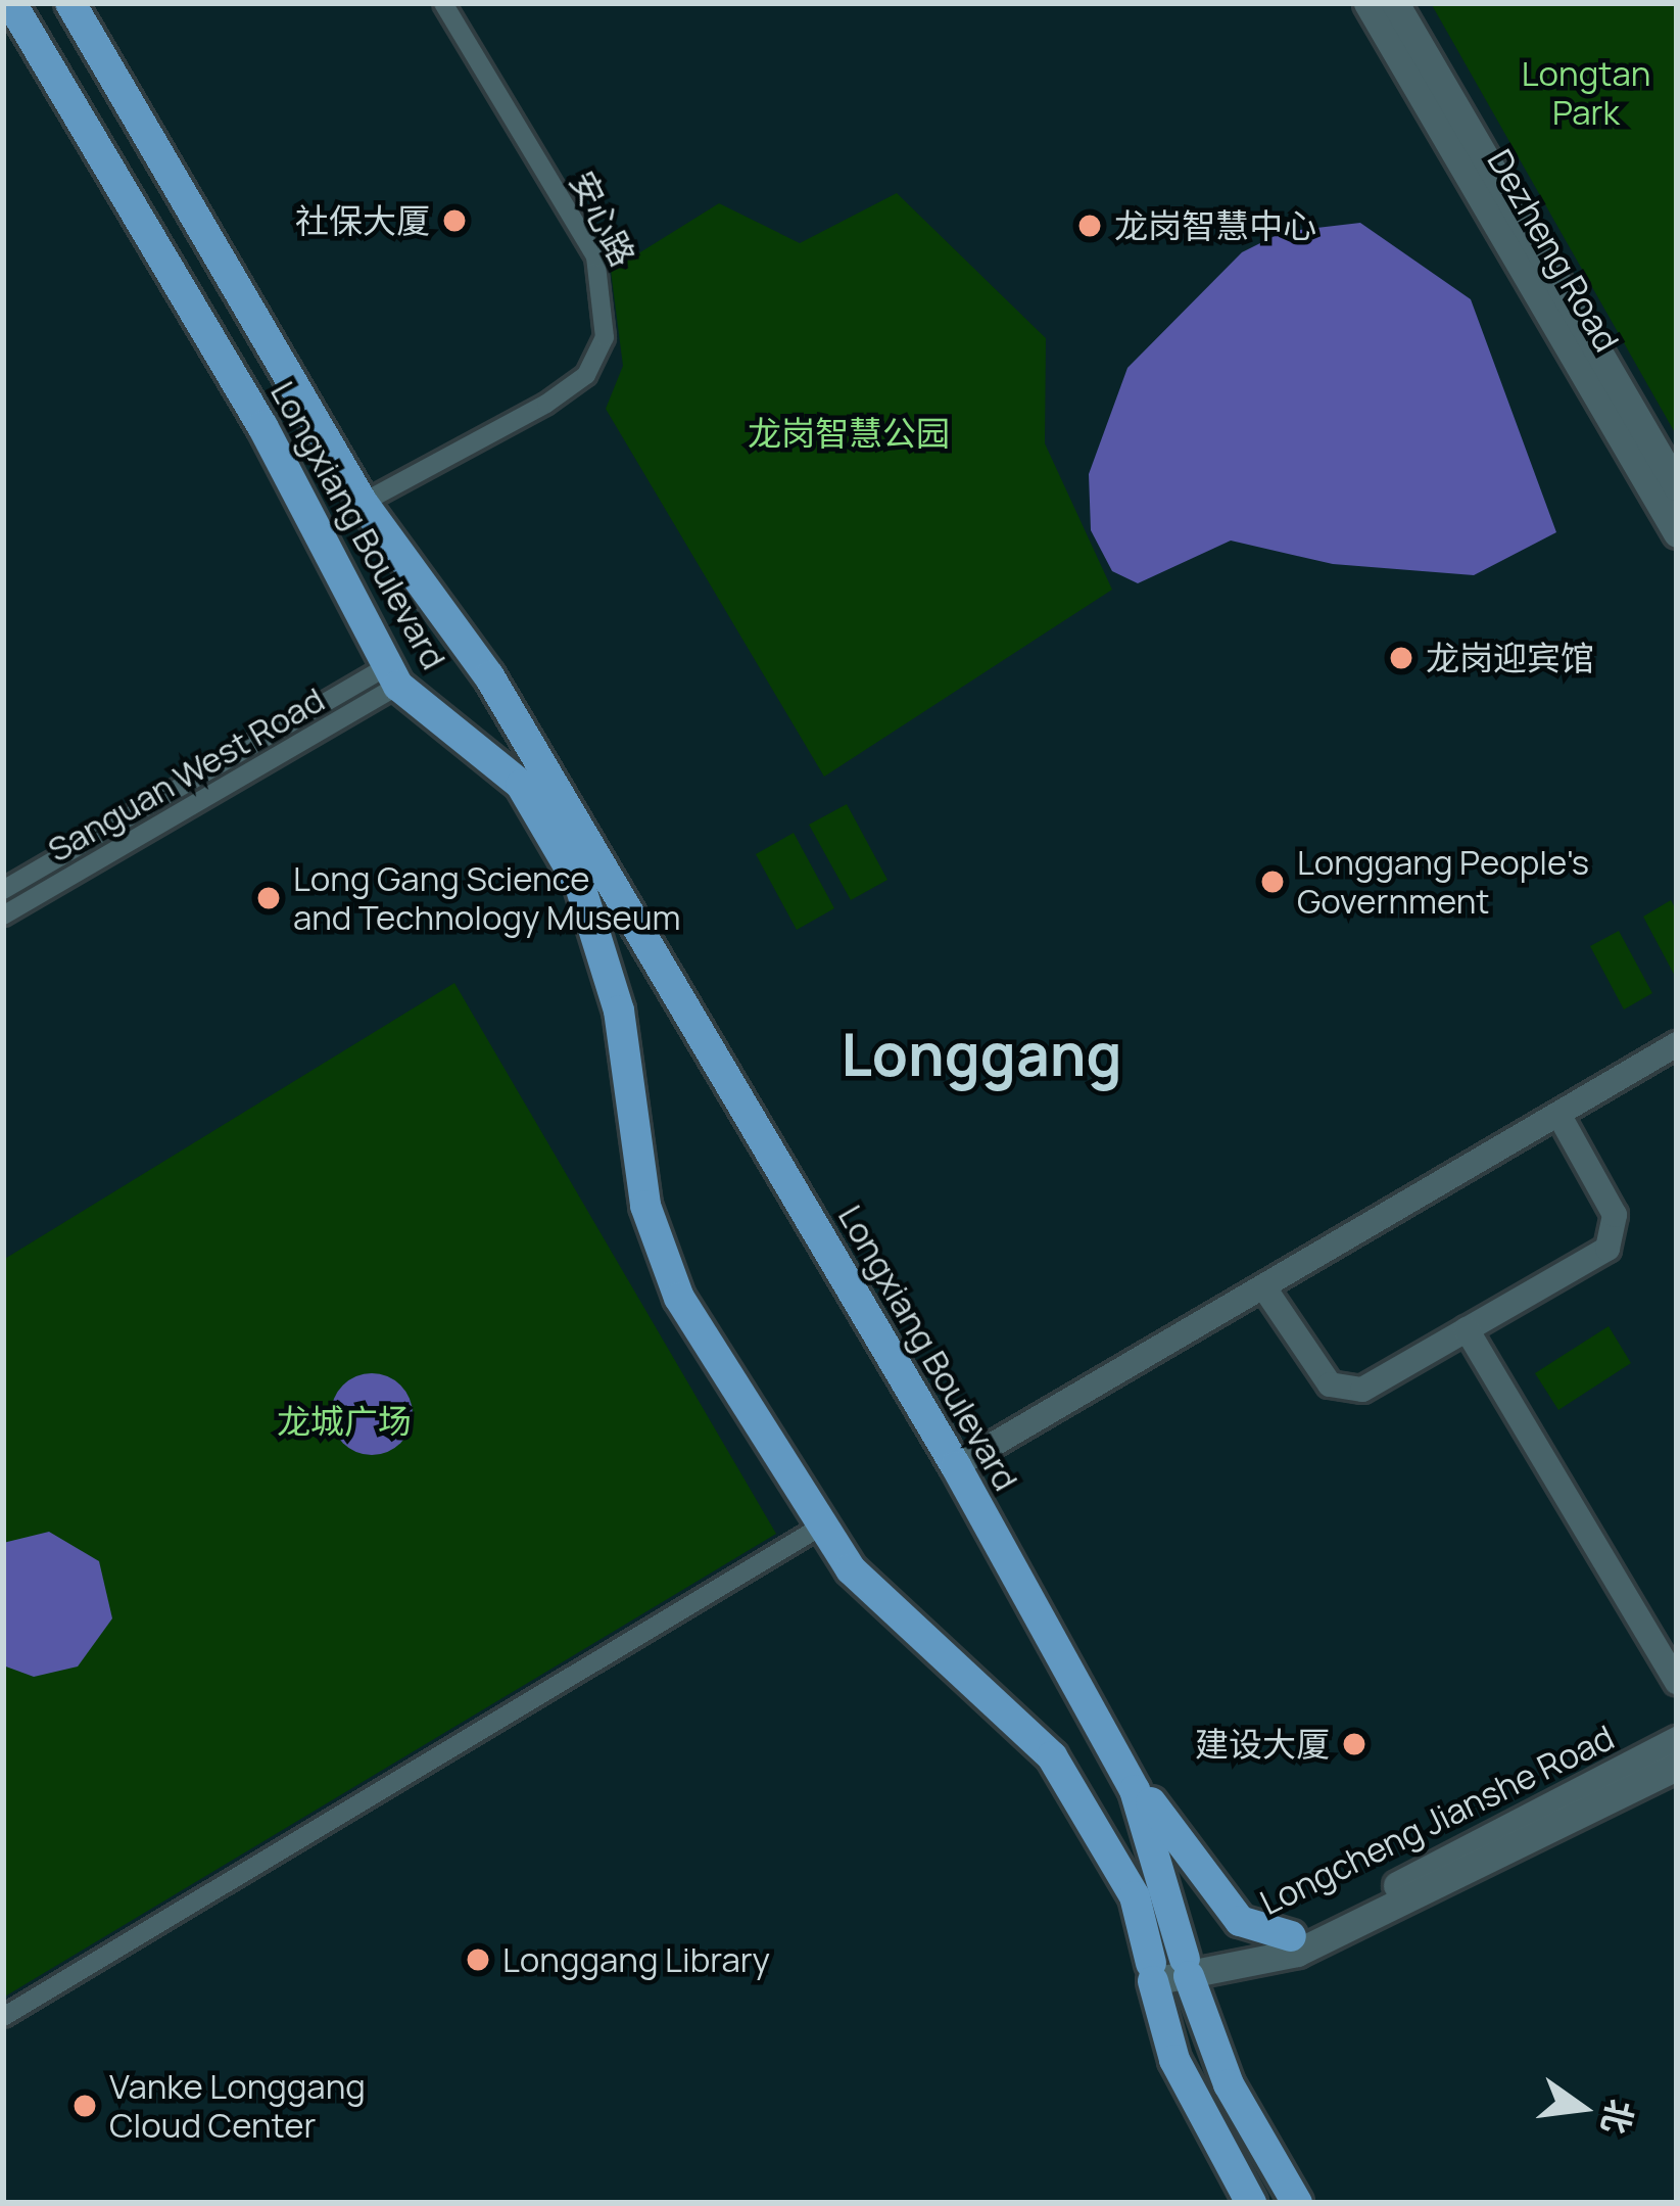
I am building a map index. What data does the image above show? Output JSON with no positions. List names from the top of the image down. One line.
{"streets":{"main road":["Dezheng Road","Longxiang Boulevard","Longcheng Jianshe Road"],"street":["安心路","Sanguan West Road"]},"crossings":[["安心路","Longxiang Boulevard"],["Longxiang Boulevard","Sanguan West Road"],["Longxiang Boulevard","Longcheng Jianshe Road"]],"districts":["Longgang"],"parks":["Longtan Park","龙岗智慧公园","龙城广场"],"places":["社保大厦","龙岗智慧中心","龙岗迎宾馆","Longgang People's Government","Long Gang Science and Technology Museum","建设大厦","Longgang Library","Vanke Longgang Cloud Center"],"north":"right"}
